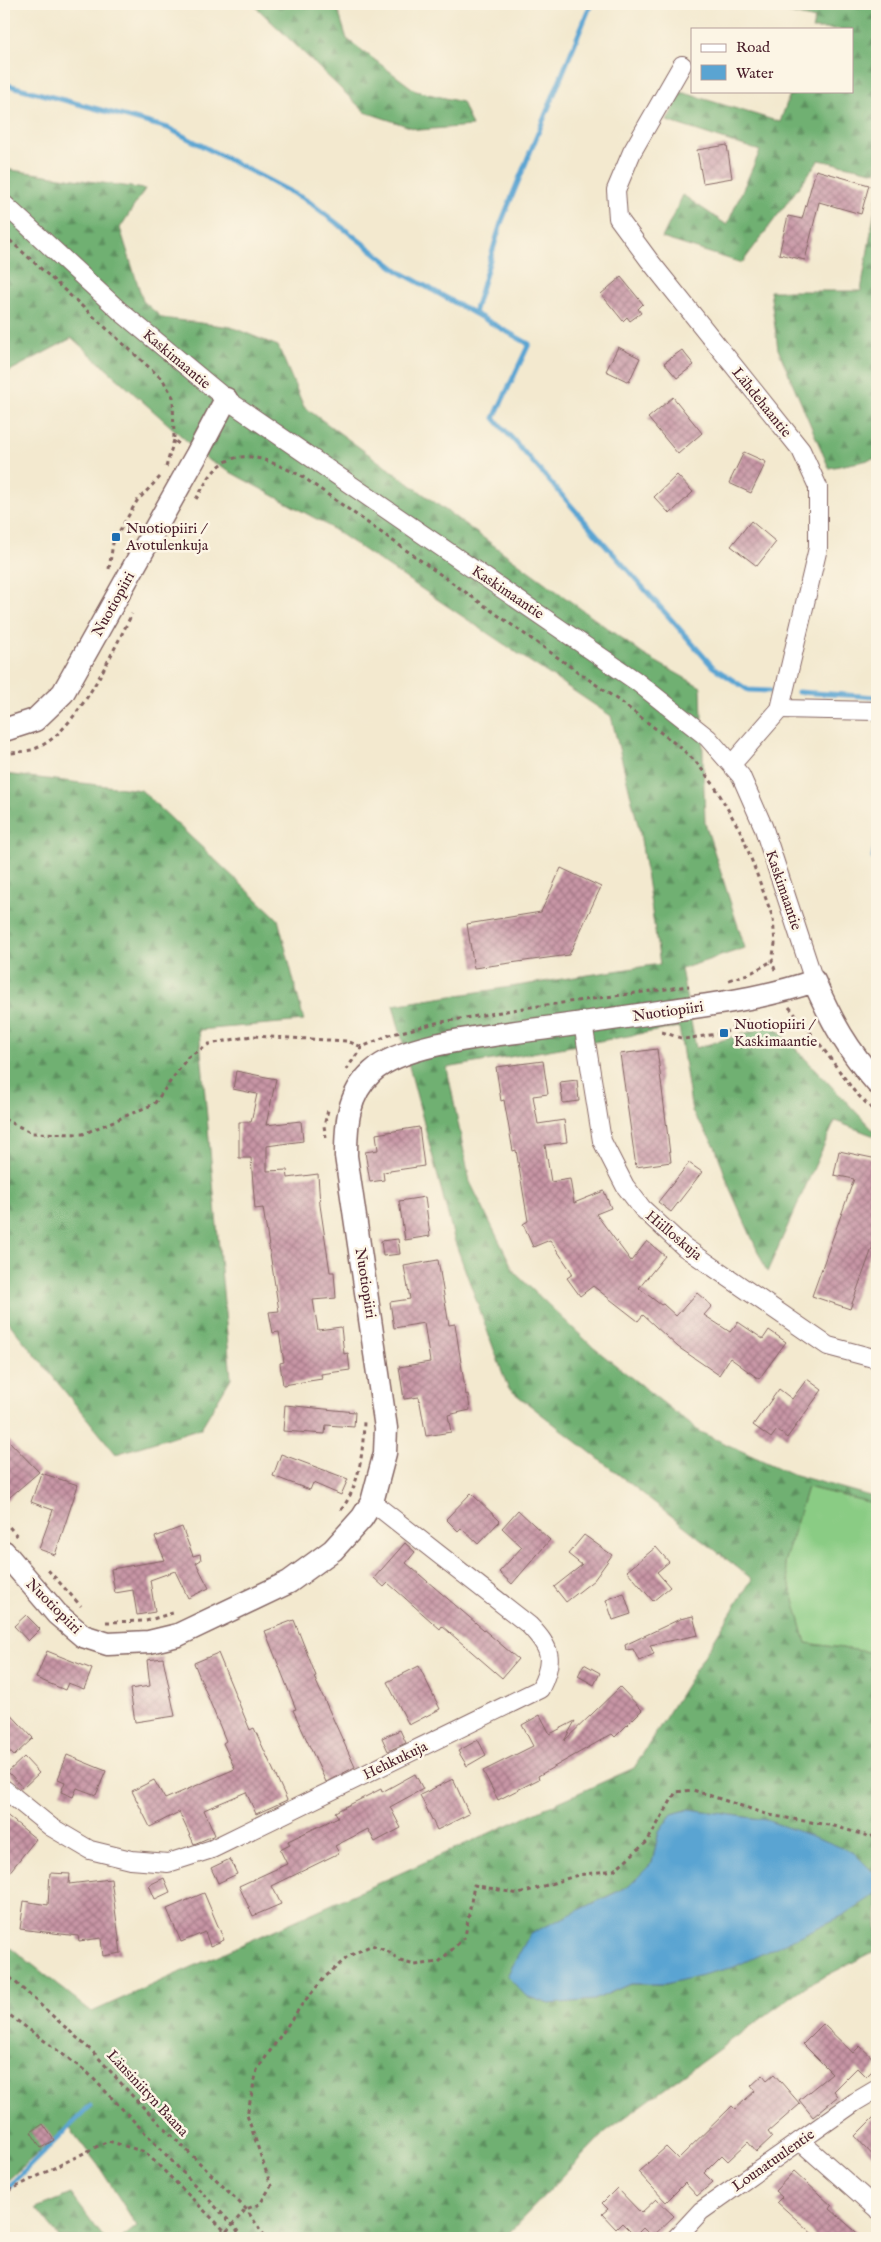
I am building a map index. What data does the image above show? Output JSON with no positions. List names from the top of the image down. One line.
{"streets":{"street":["Kaskimaantie","Lähdehaantie","Nuotiopiiri","Hiilloskuja","Hehkukuja","Lounatuulentie"],"path":["Länsiniityn Baana"]},"crossings":[["Kaskimaantie","Lähdehaantie"],["Kaskimaantie","Nuotiopiiri"],["Nuotiopiiri","Hiilloskuja"],["Nuotiopiiri","Hehkukuja"]],"places":{"transit":["Nuotiopiiri / Avotulenkuja","Nuotiopiiri / Kaskimaantie"]},"legend":["Road","Water"]}
